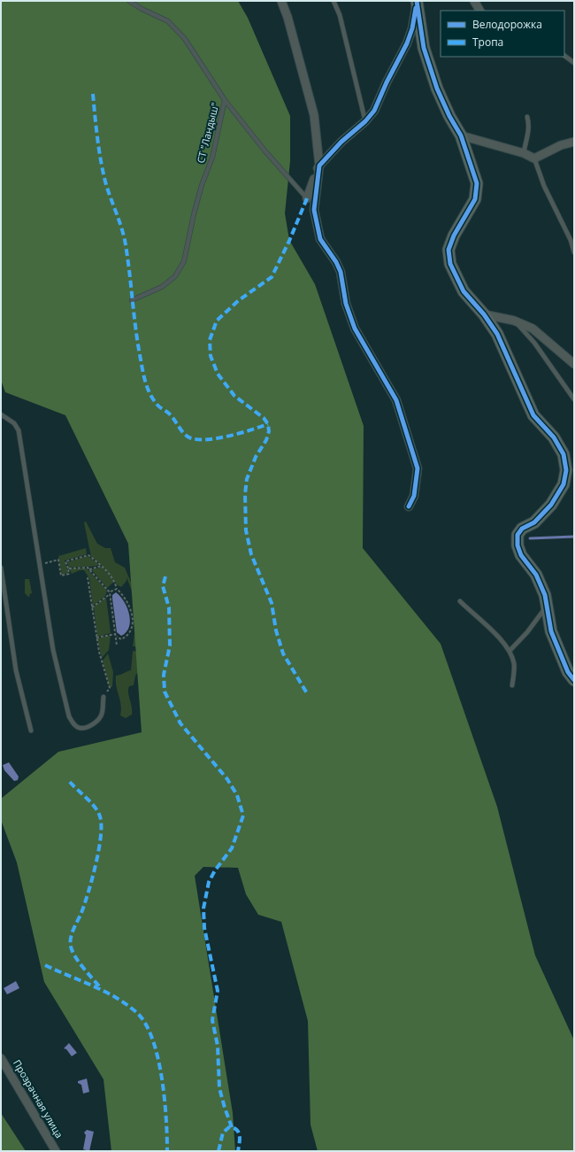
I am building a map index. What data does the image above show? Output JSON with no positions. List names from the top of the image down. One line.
{"streets":{"street":["Прозрачная улица"],"lane":["СТ \"Ландыш\""]},"legend":["Велодорожка","Тропа"]}
